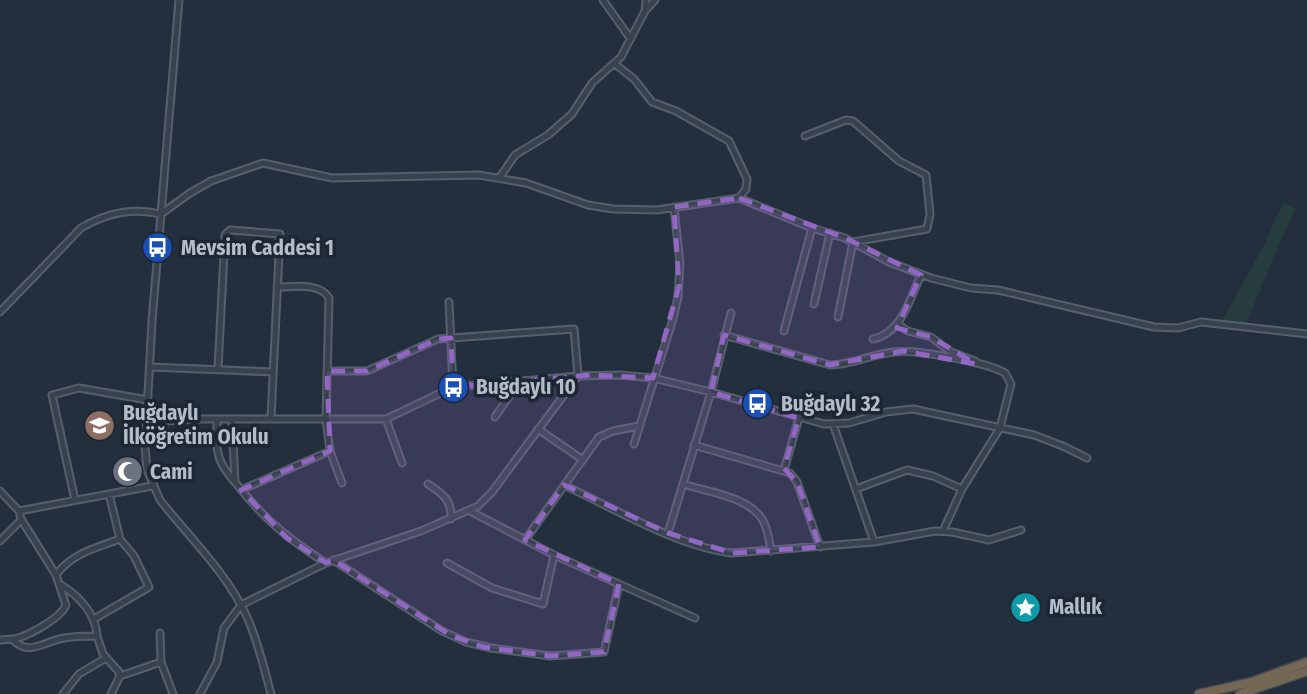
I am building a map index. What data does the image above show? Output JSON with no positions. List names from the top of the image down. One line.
{"places":{"bus stop":["Mevsim Caddesi 1","Buğdaylı 10","Buğdaylı 32"],"school or university":["Buğdaylı İlköğretim Okulu"],"mosque":["Cami"],"place":["Mallık"]}}
